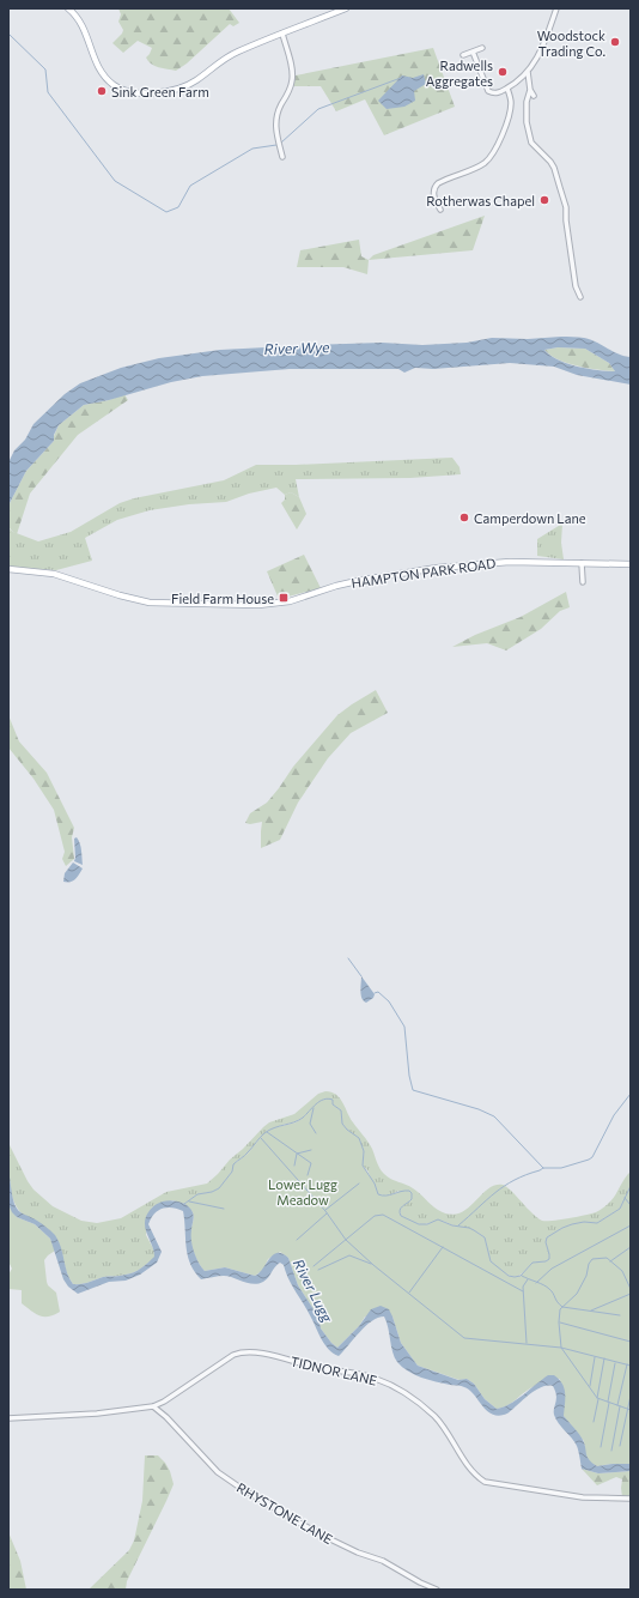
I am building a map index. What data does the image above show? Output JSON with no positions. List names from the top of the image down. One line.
{"streets":{"main road":["HAMPTON PARK ROAD"],"street":["TIDNOR LANE","RHYSTONE LANE"]},"crossings":[["TIDNOR LANE","RHYSTONE LANE"]],"water":["River Wye","River Lugg"],"parks":["Lower Lugg Meadow"],"places":{"other":["Woodstock Trading Co.","Radwells Aggregates","Sink Green Farm","Rotherwas Chapel","Camperdown Lane"],"transit":["Field Farm House"]}}
